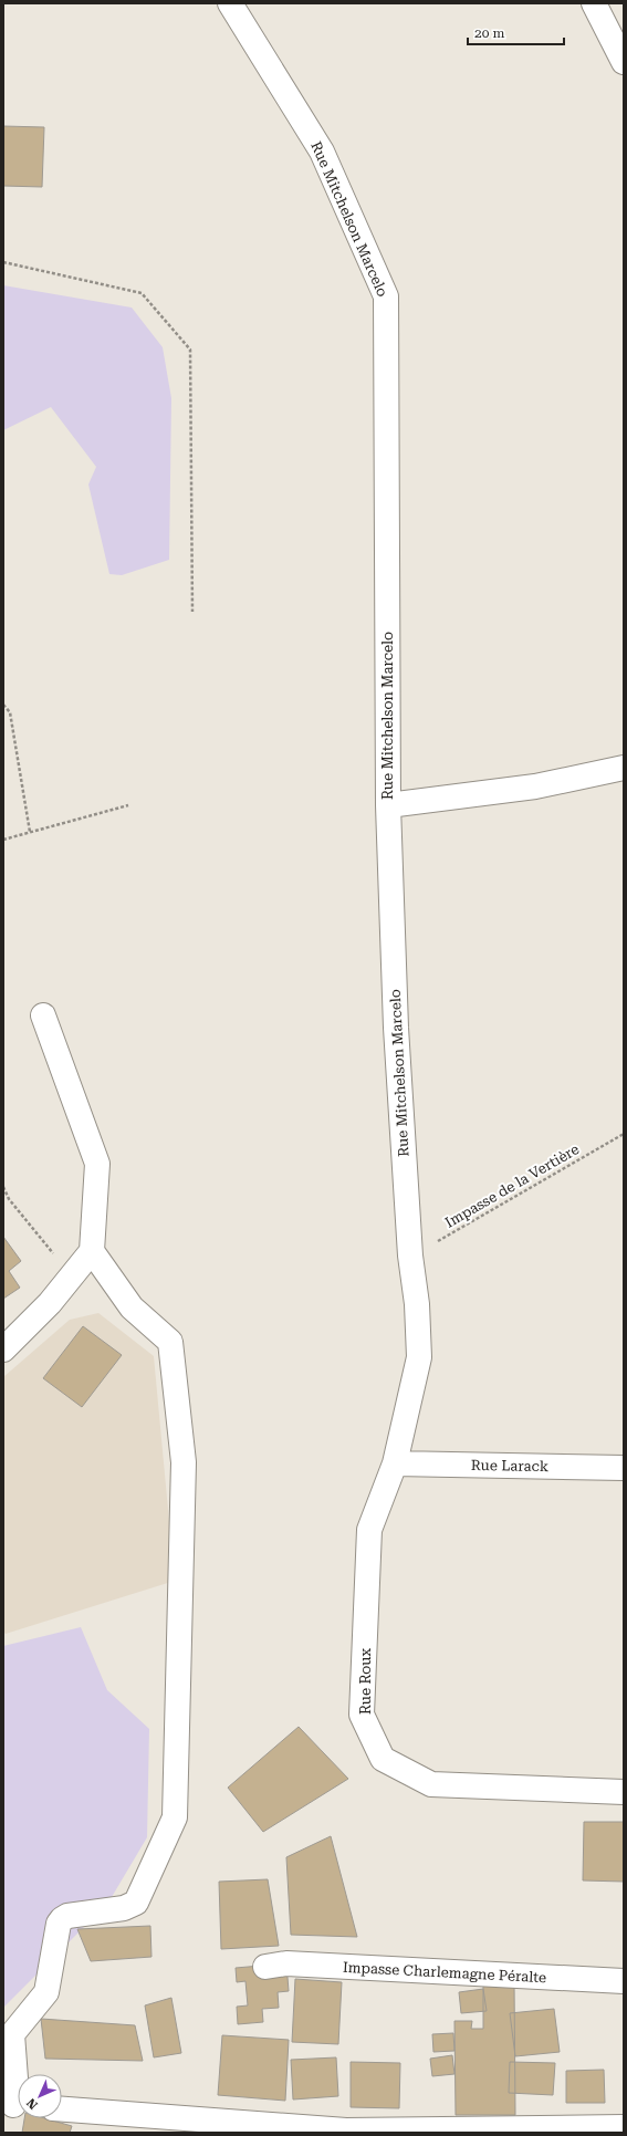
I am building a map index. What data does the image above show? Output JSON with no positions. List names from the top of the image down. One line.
{"streets":{"street":["Rue Mitchelson Marcelo","Rue Larack","Rue Roux","Impasse Charlemagne Péralte"],"path":["Impasse de la Vertière"]},"crossings":[["Rue Mitchelson Marcelo","Impasse de la Vertière"],["Rue Mitchelson Marcelo","Rue Larack"],["Rue Mitchelson Marcelo","Rue Roux"],["Rue Larack","Rue Roux"]],"scale_bar":"20 m","north":"bottom left"}
